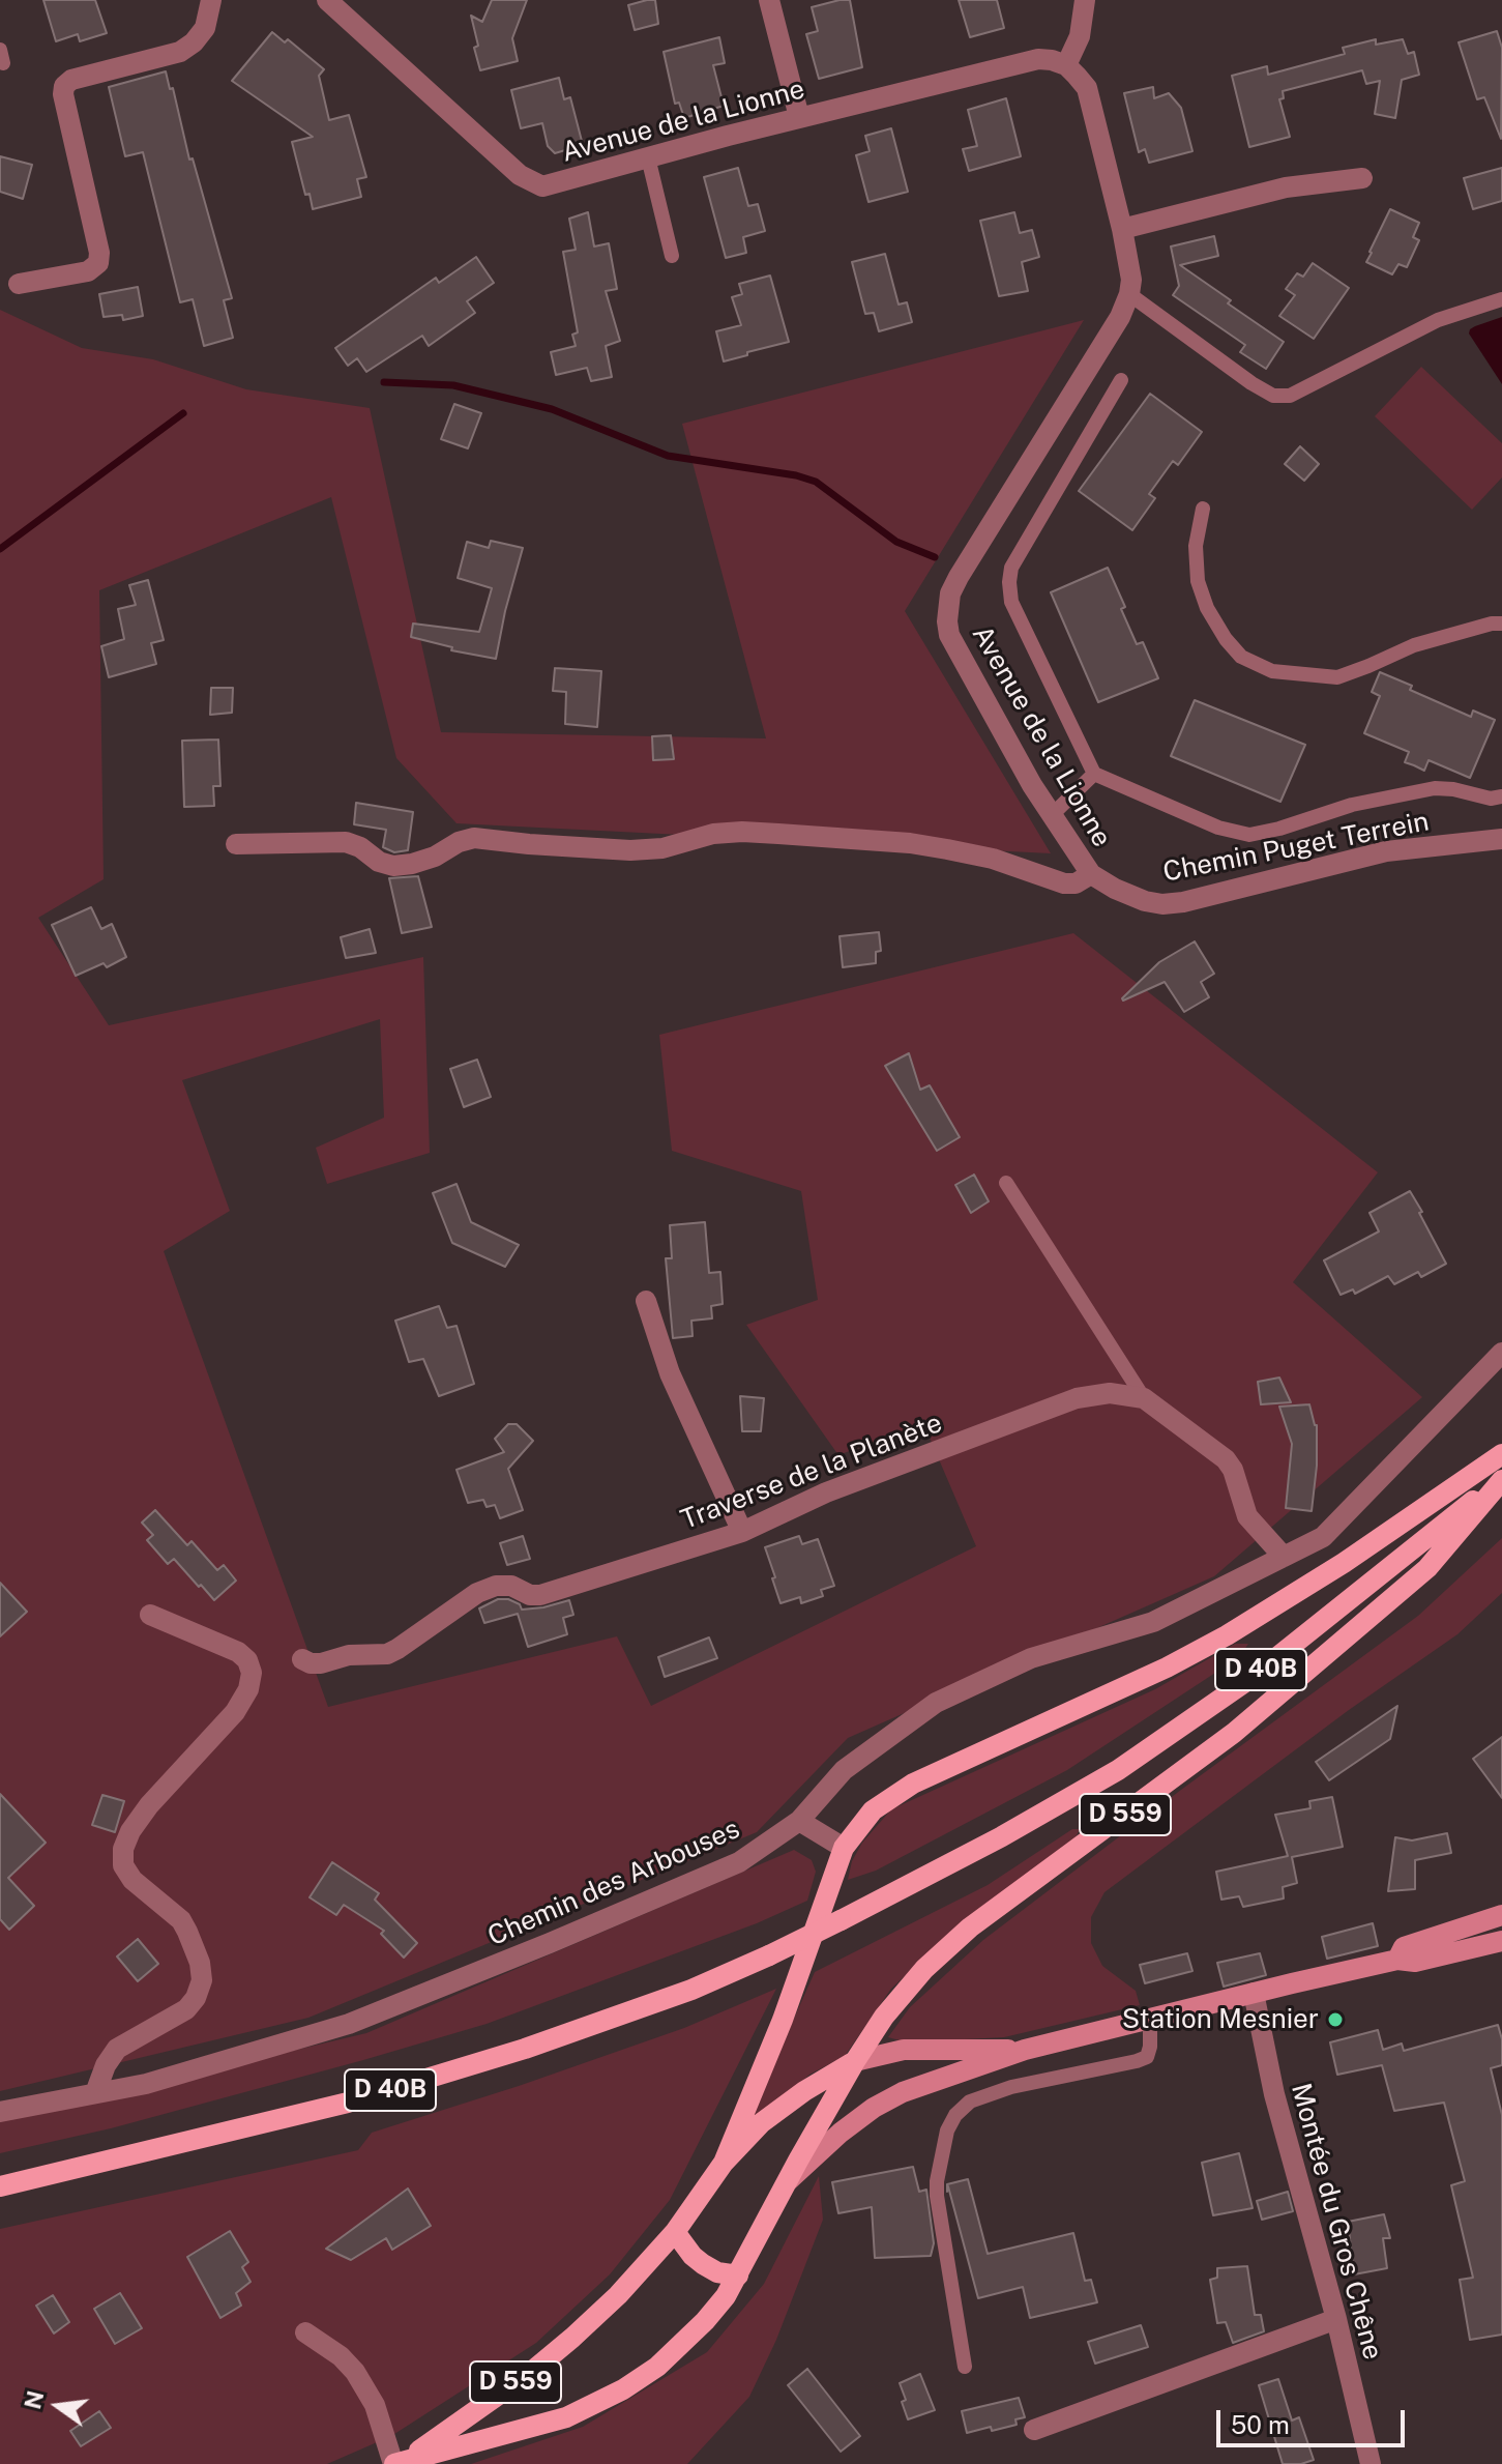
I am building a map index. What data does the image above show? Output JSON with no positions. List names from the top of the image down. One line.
{"streets":{"main road":["D 40B","D 559"],"street":["Avenue de la Lionne","Chemin Puget Terrein","Traverse de la Planète","Chemin des Arbouses","Montée du Gros Chêne"]},"crossings":[["Avenue de la Lionne","Chemin Puget Terrein"],["D 40B","D 559"]],"places":["Station Mesnier"],"scale_bar":"50 m","north":"left"}
